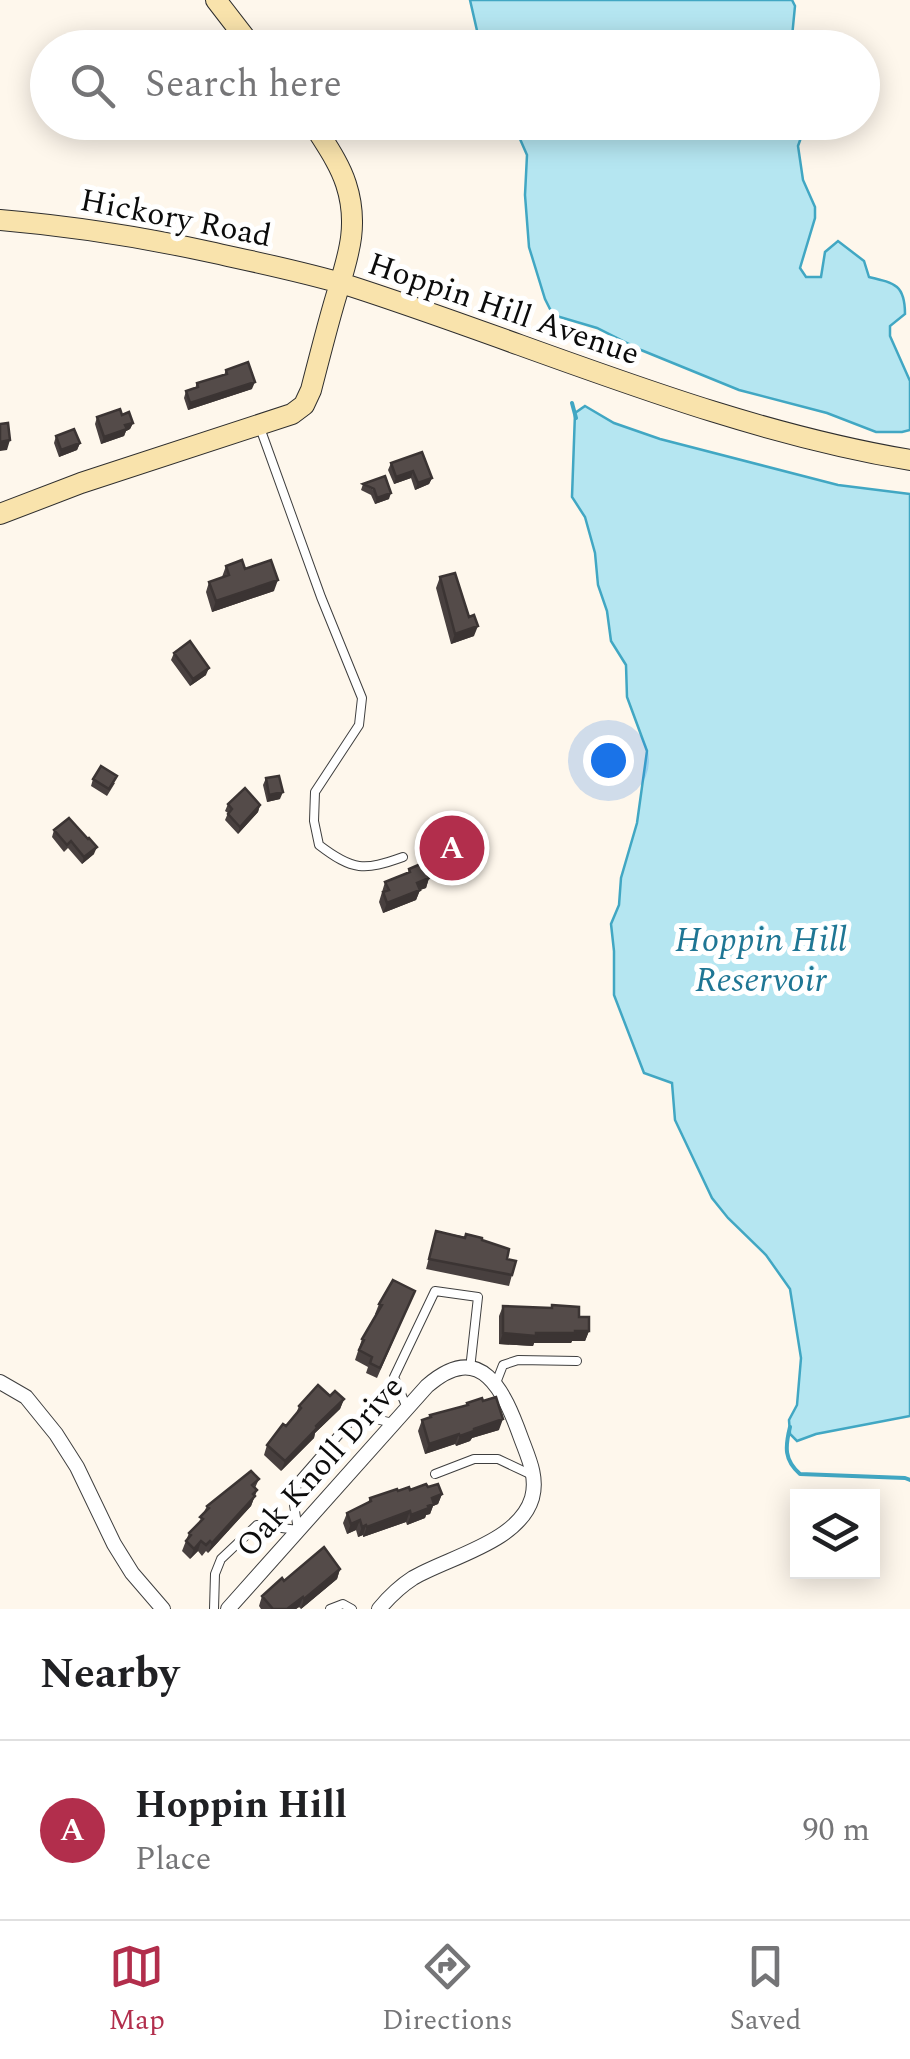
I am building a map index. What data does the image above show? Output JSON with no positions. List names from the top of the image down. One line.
{"streets":{"main road":["Hickory Road","Hoppin Hill Avenue"],"street":["Oak Knoll Drive"]},"crossings":[["Hickory Road","Hoppin Hill Avenue"]],"water":["Hoppin Hill Reservoir"],"page":{"search":"Search here","pins":"A","heading":"Nearby","list":[{"mark":"A","name":"Hoppin Hill","note":"Place","value":"90 m"}],"nav":["Map","Directions","Saved"]}}
